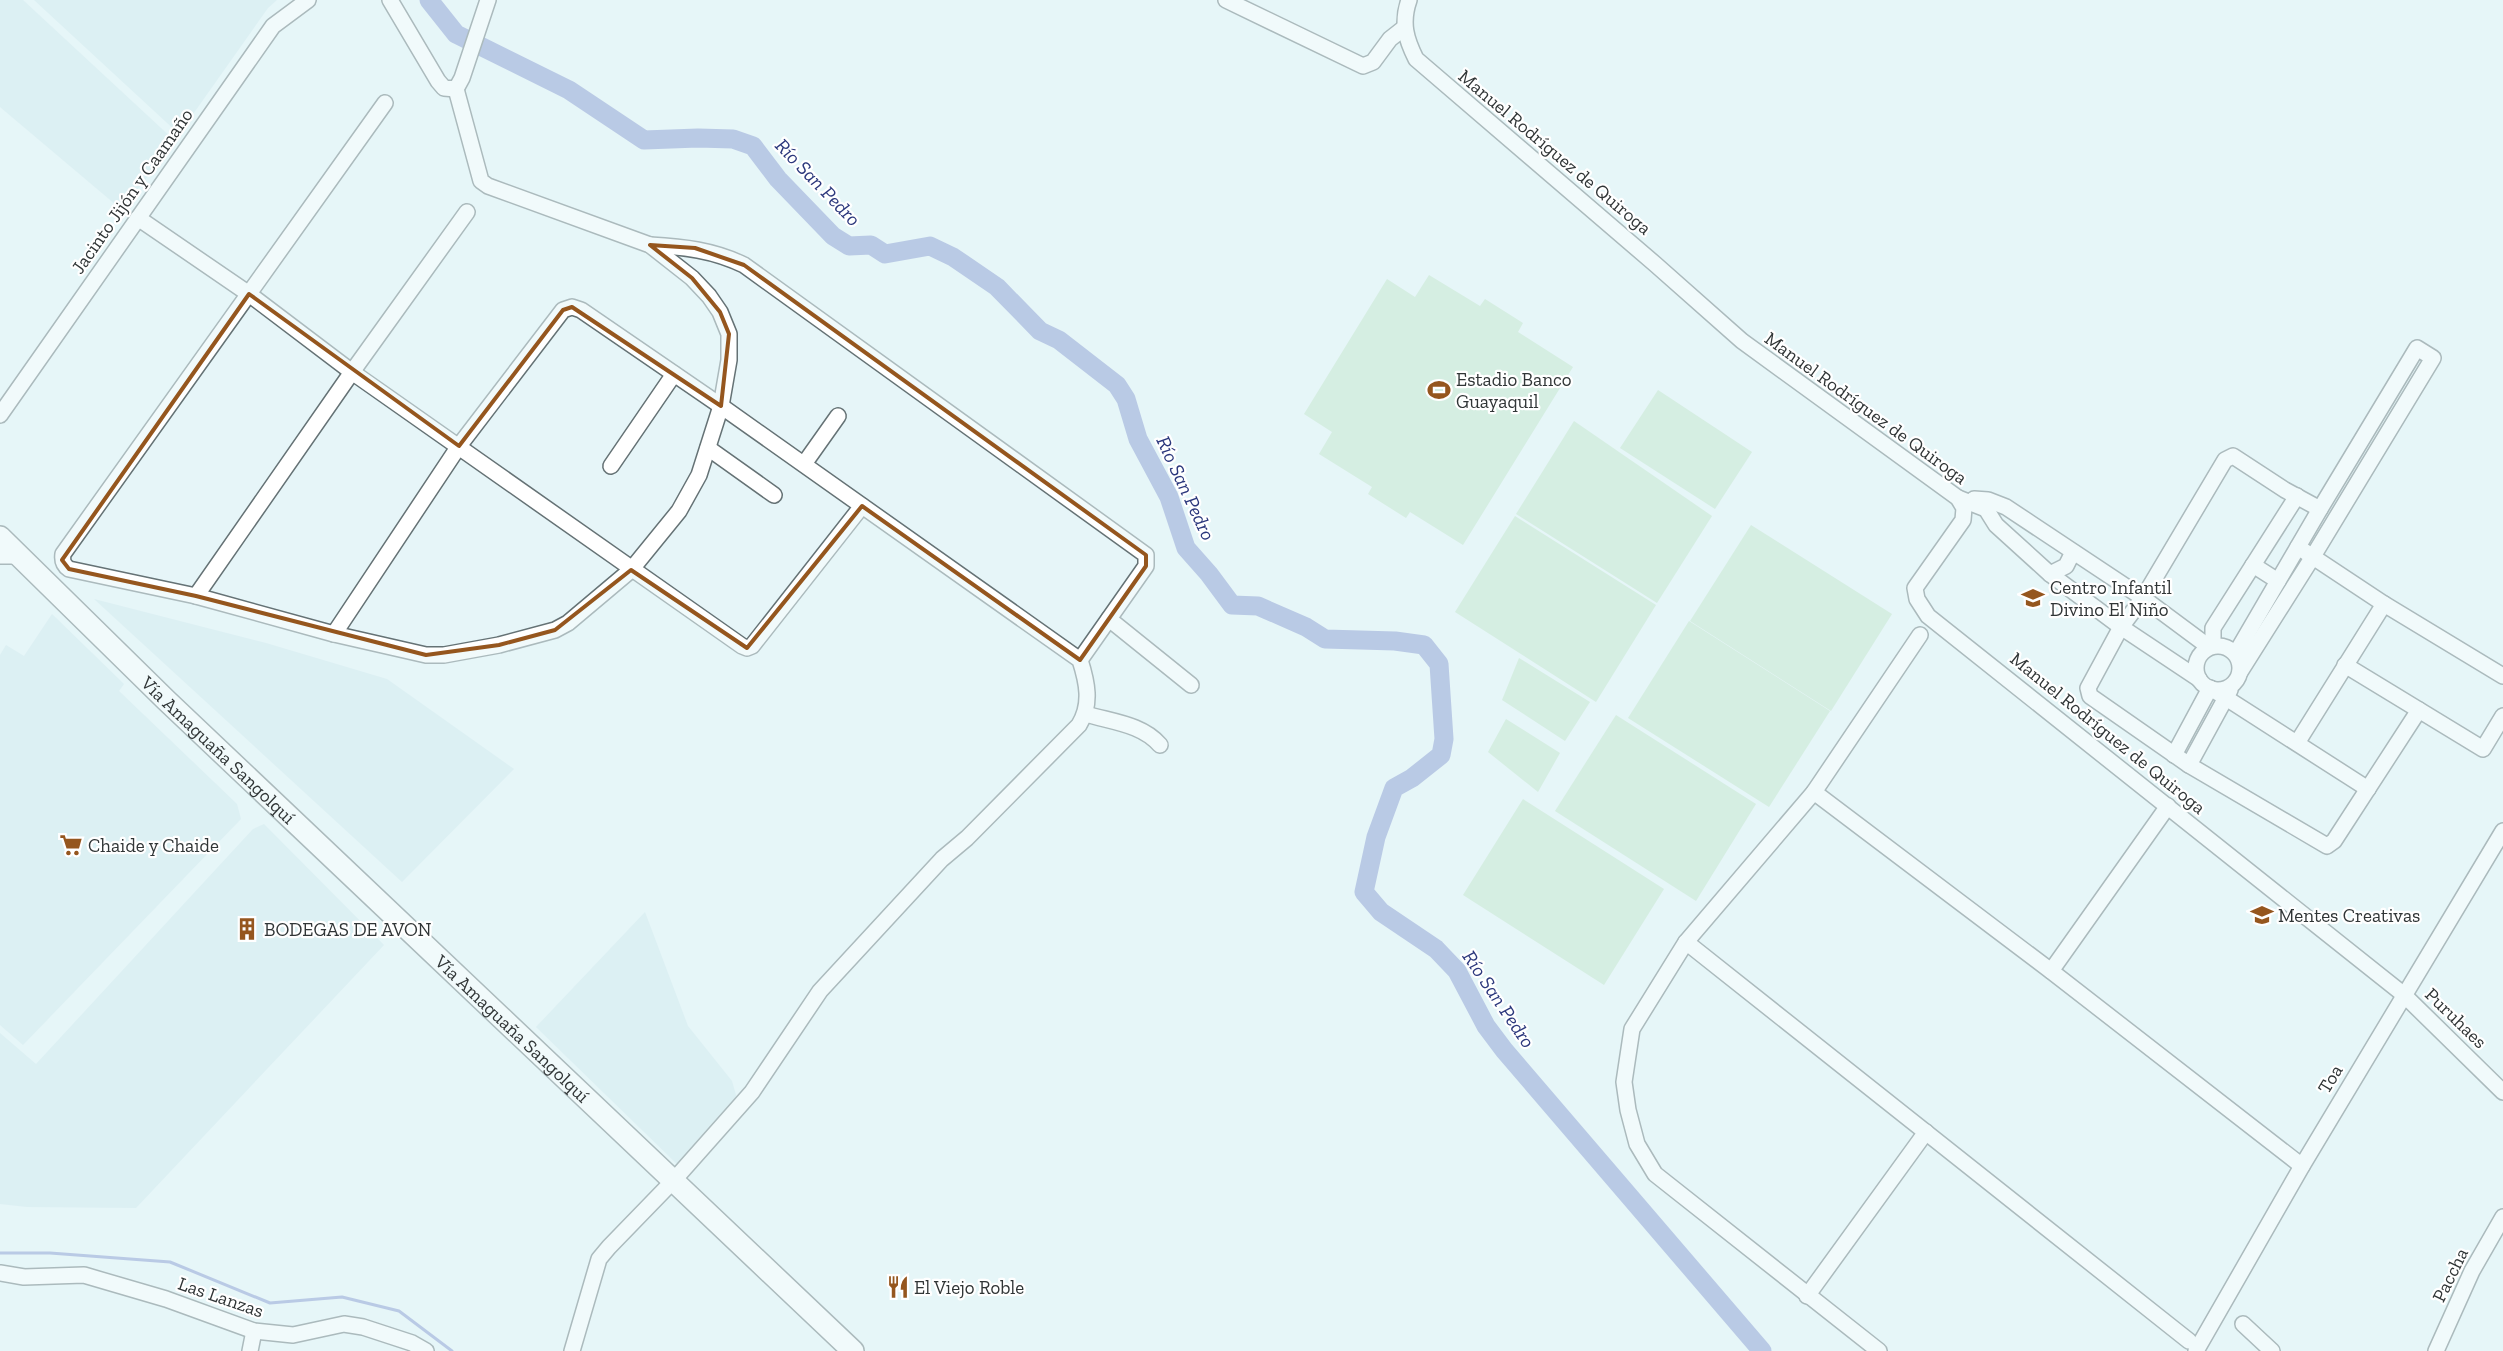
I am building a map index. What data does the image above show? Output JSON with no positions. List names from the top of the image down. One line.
{"streets":{"highway":["Vía Amaguaña Sangolquí"],"street":["Manuel Rodríguez de Quiroga","Jacinto Jijón y Caamaño","Puruhaes","Toa","Paccha","Las Lanzas"]},"crossings":[["Manuel Rodríguez de Quiroga","Puruhaes"],["Manuel Rodríguez de Quiroga","Toa"],["Puruhaes","Toa"]],"water":["Río San Pedro"],"places":{"sports":["Estadio Banco Guayaquil"],"school or university":["Centro Infantil Divino El Niño","Mentes Creativas"],"supermarket":["Chaide y Chaide"],"building":["BODEGAS DE AVON"],"restaurant":["El Viejo Roble"]}}
